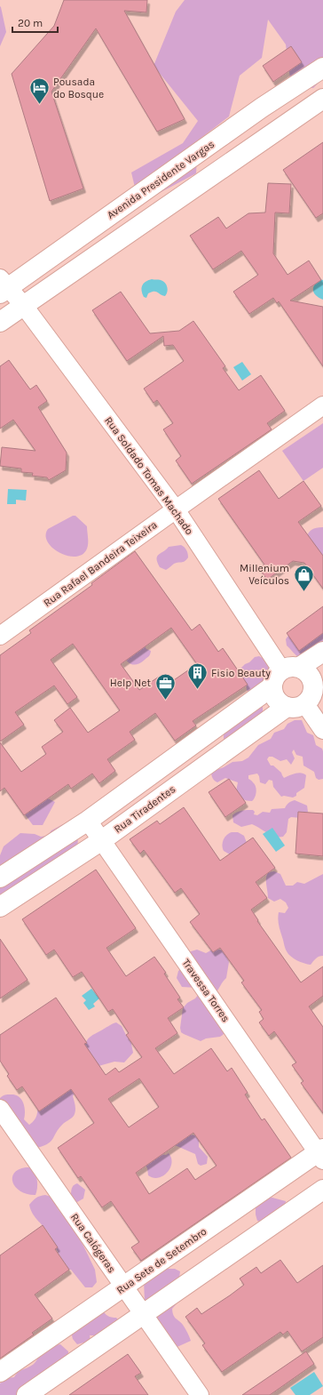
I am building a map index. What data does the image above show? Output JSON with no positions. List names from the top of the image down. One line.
{"streets":{"main road":["Avenida Presidente Vargas","Rua Tiradentes","Rua Sete de Setembro"],"street":["Rua Soldado Tomas Machado","Rua Rafael Bandeira Teixeira","Travessa Torres","Rua Calógeras"]},"crossings":[["Avenida Presidente Vargas","Rua Soldado Tomas Machado"],["Rua Soldado Tomas Machado","Rua Rafael Bandeira Teixeira"],["Rua Soldado Tomas Machado","Rua Tiradentes"],["Rua Tiradentes","Travessa Torres"],["Travessa Torres","Rua Sete de Setembro"],["Rua Calógeras","Rua Sete de Setembro"]],"places":{"hotel":["Pousada do Bosque"],"shop":["Millenium Veículos"],"building":["Fisio Beauty"],"office":["Help Net"]},"scale_bar":"20 m"}
